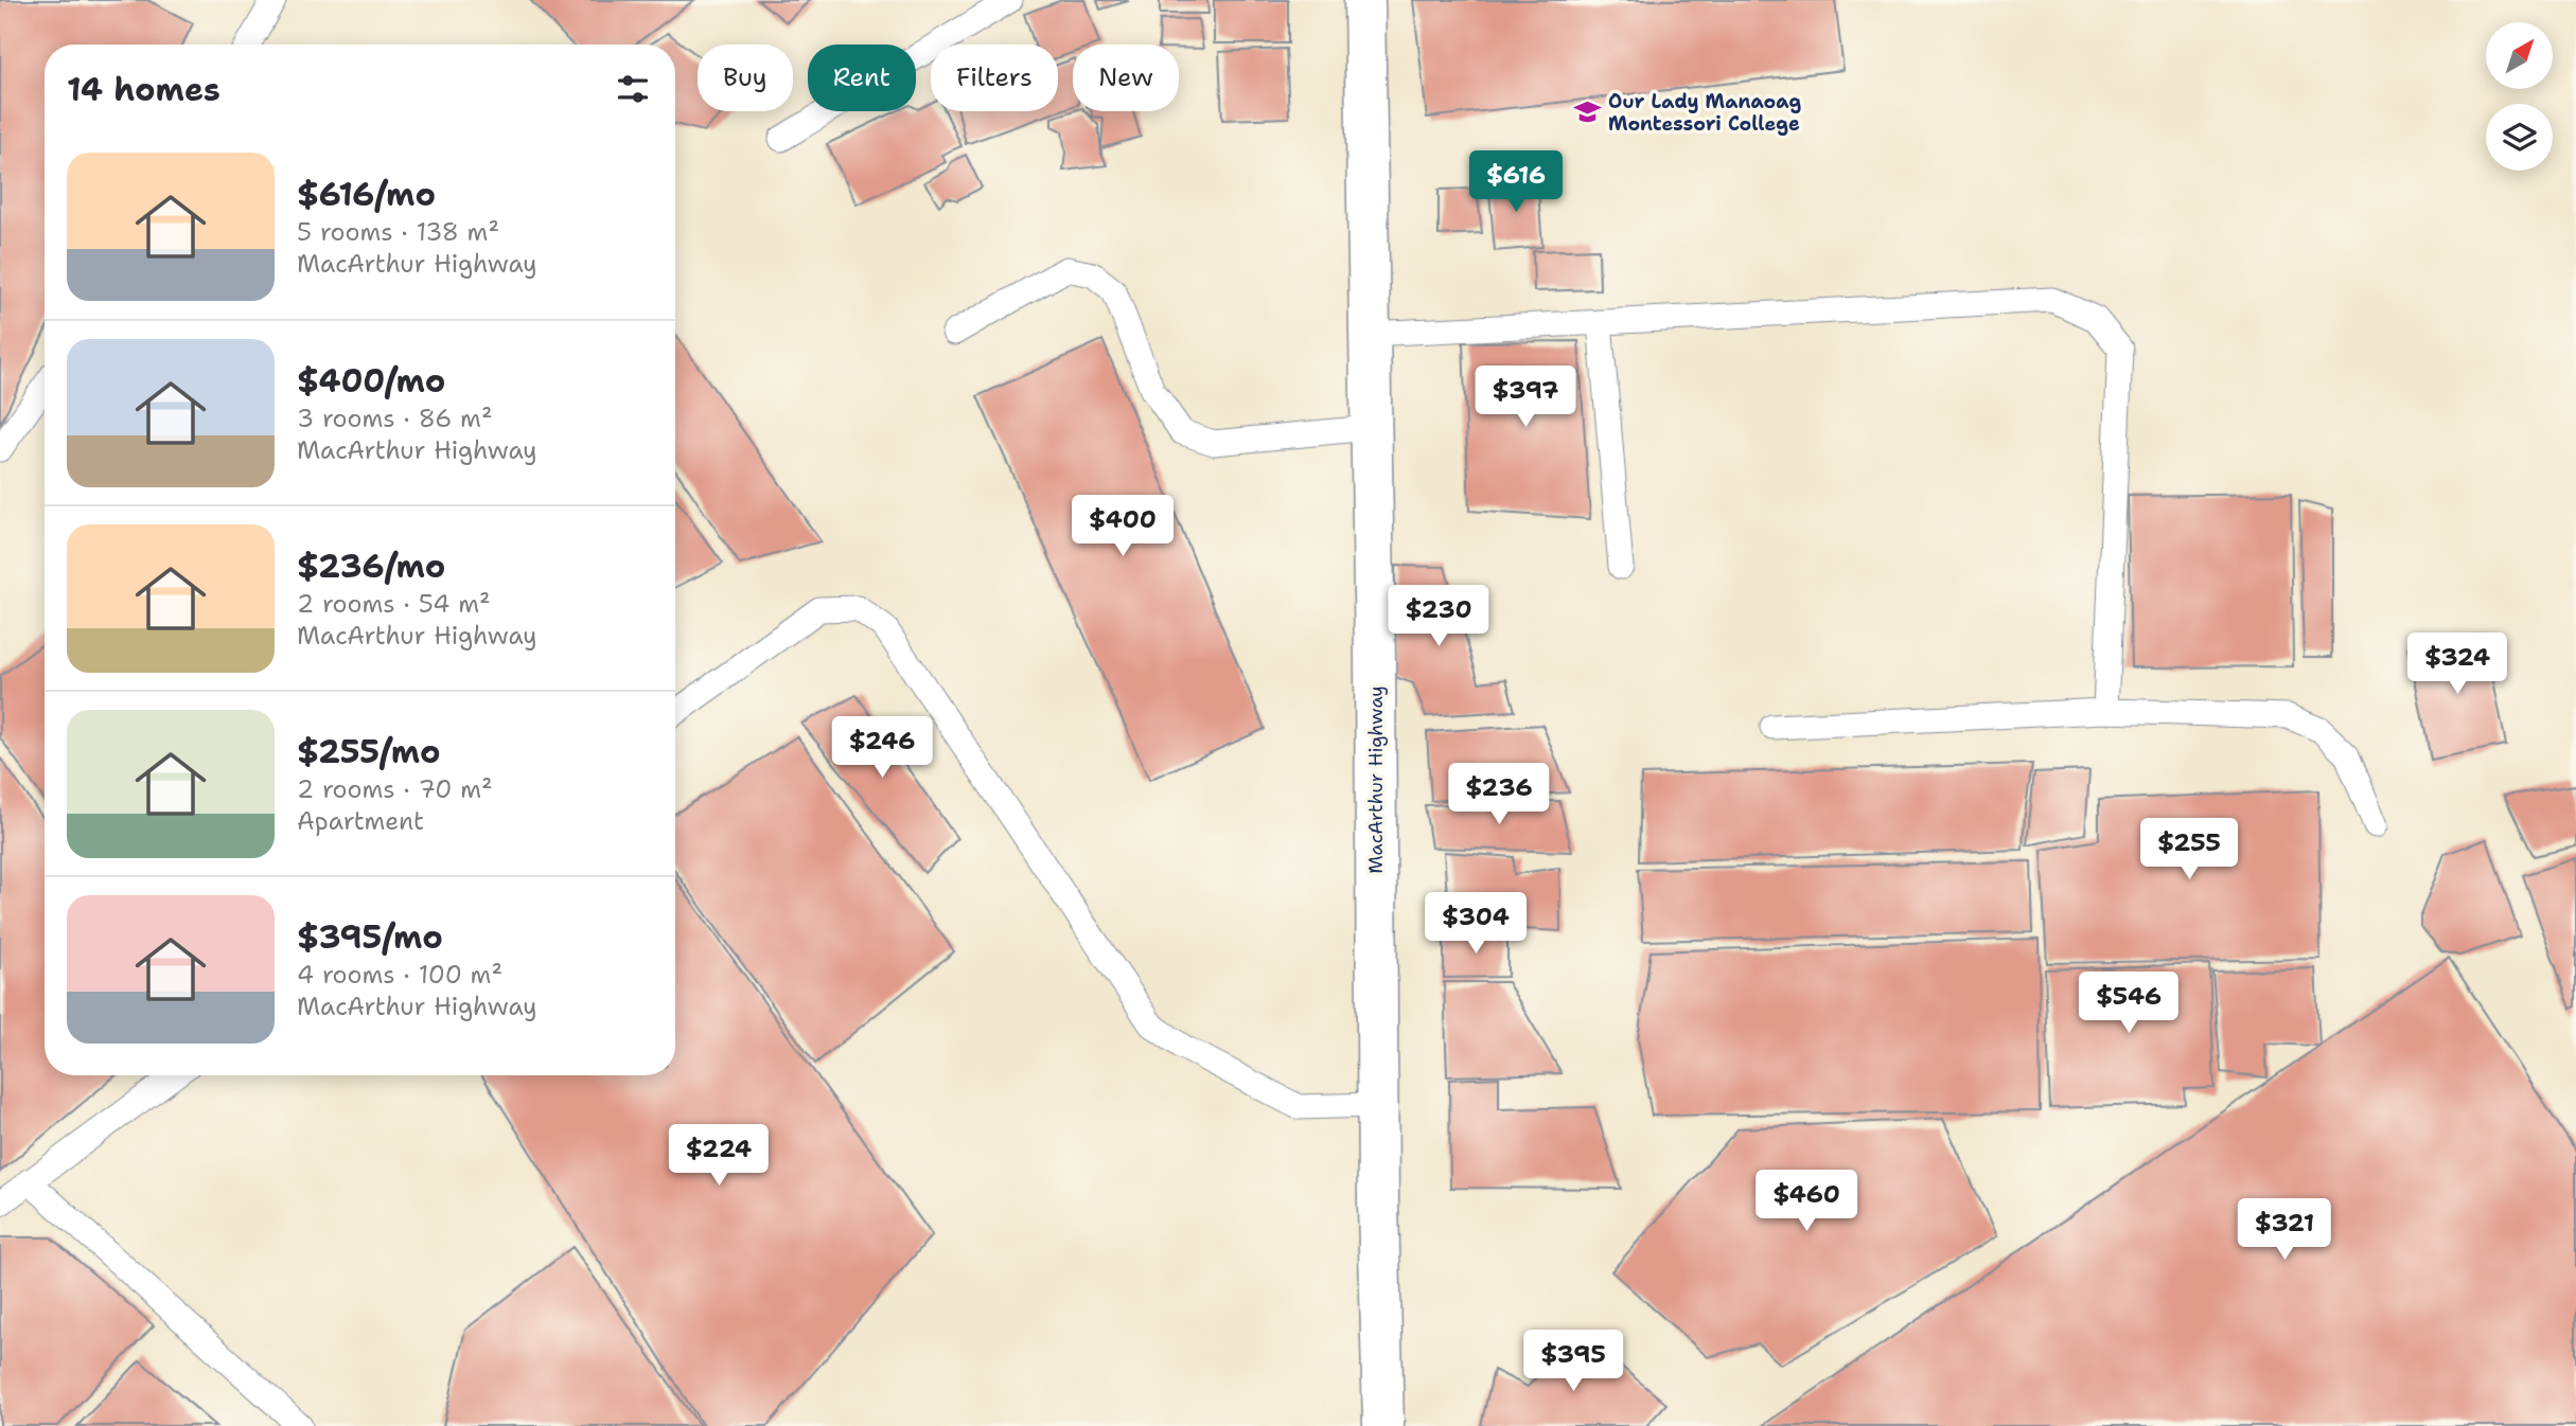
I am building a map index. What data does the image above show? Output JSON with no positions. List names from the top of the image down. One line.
{"streets":{"highway":["MacArthur Highway"]},"places":{"school or university":["Our Lady Manaoag Montessori College"]},"north":"top right","page":{"chip":["Buy","Rent","Filters","New"],"heading":"14 homes","list":[{"name":"$616/mo","note":"5 rooms · 138 m² · MacArthur Highway"},{"name":"$400/mo","note":"3 rooms · 86 m² · MacArthur Highway"},{"name":"$236/mo","note":"2 rooms · 54 m² · MacArthur Highway"},{"name":"$255/mo","note":"2 rooms · 70 m² · Apartment"},{"name":"$395/mo","note":"4 rooms · 100 m² · MacArthur Highway"}],"price":["$616","$397","$400","$230","$324","$246","$236","$255","$304","$546","$224","$460","$321","$395"]}}
